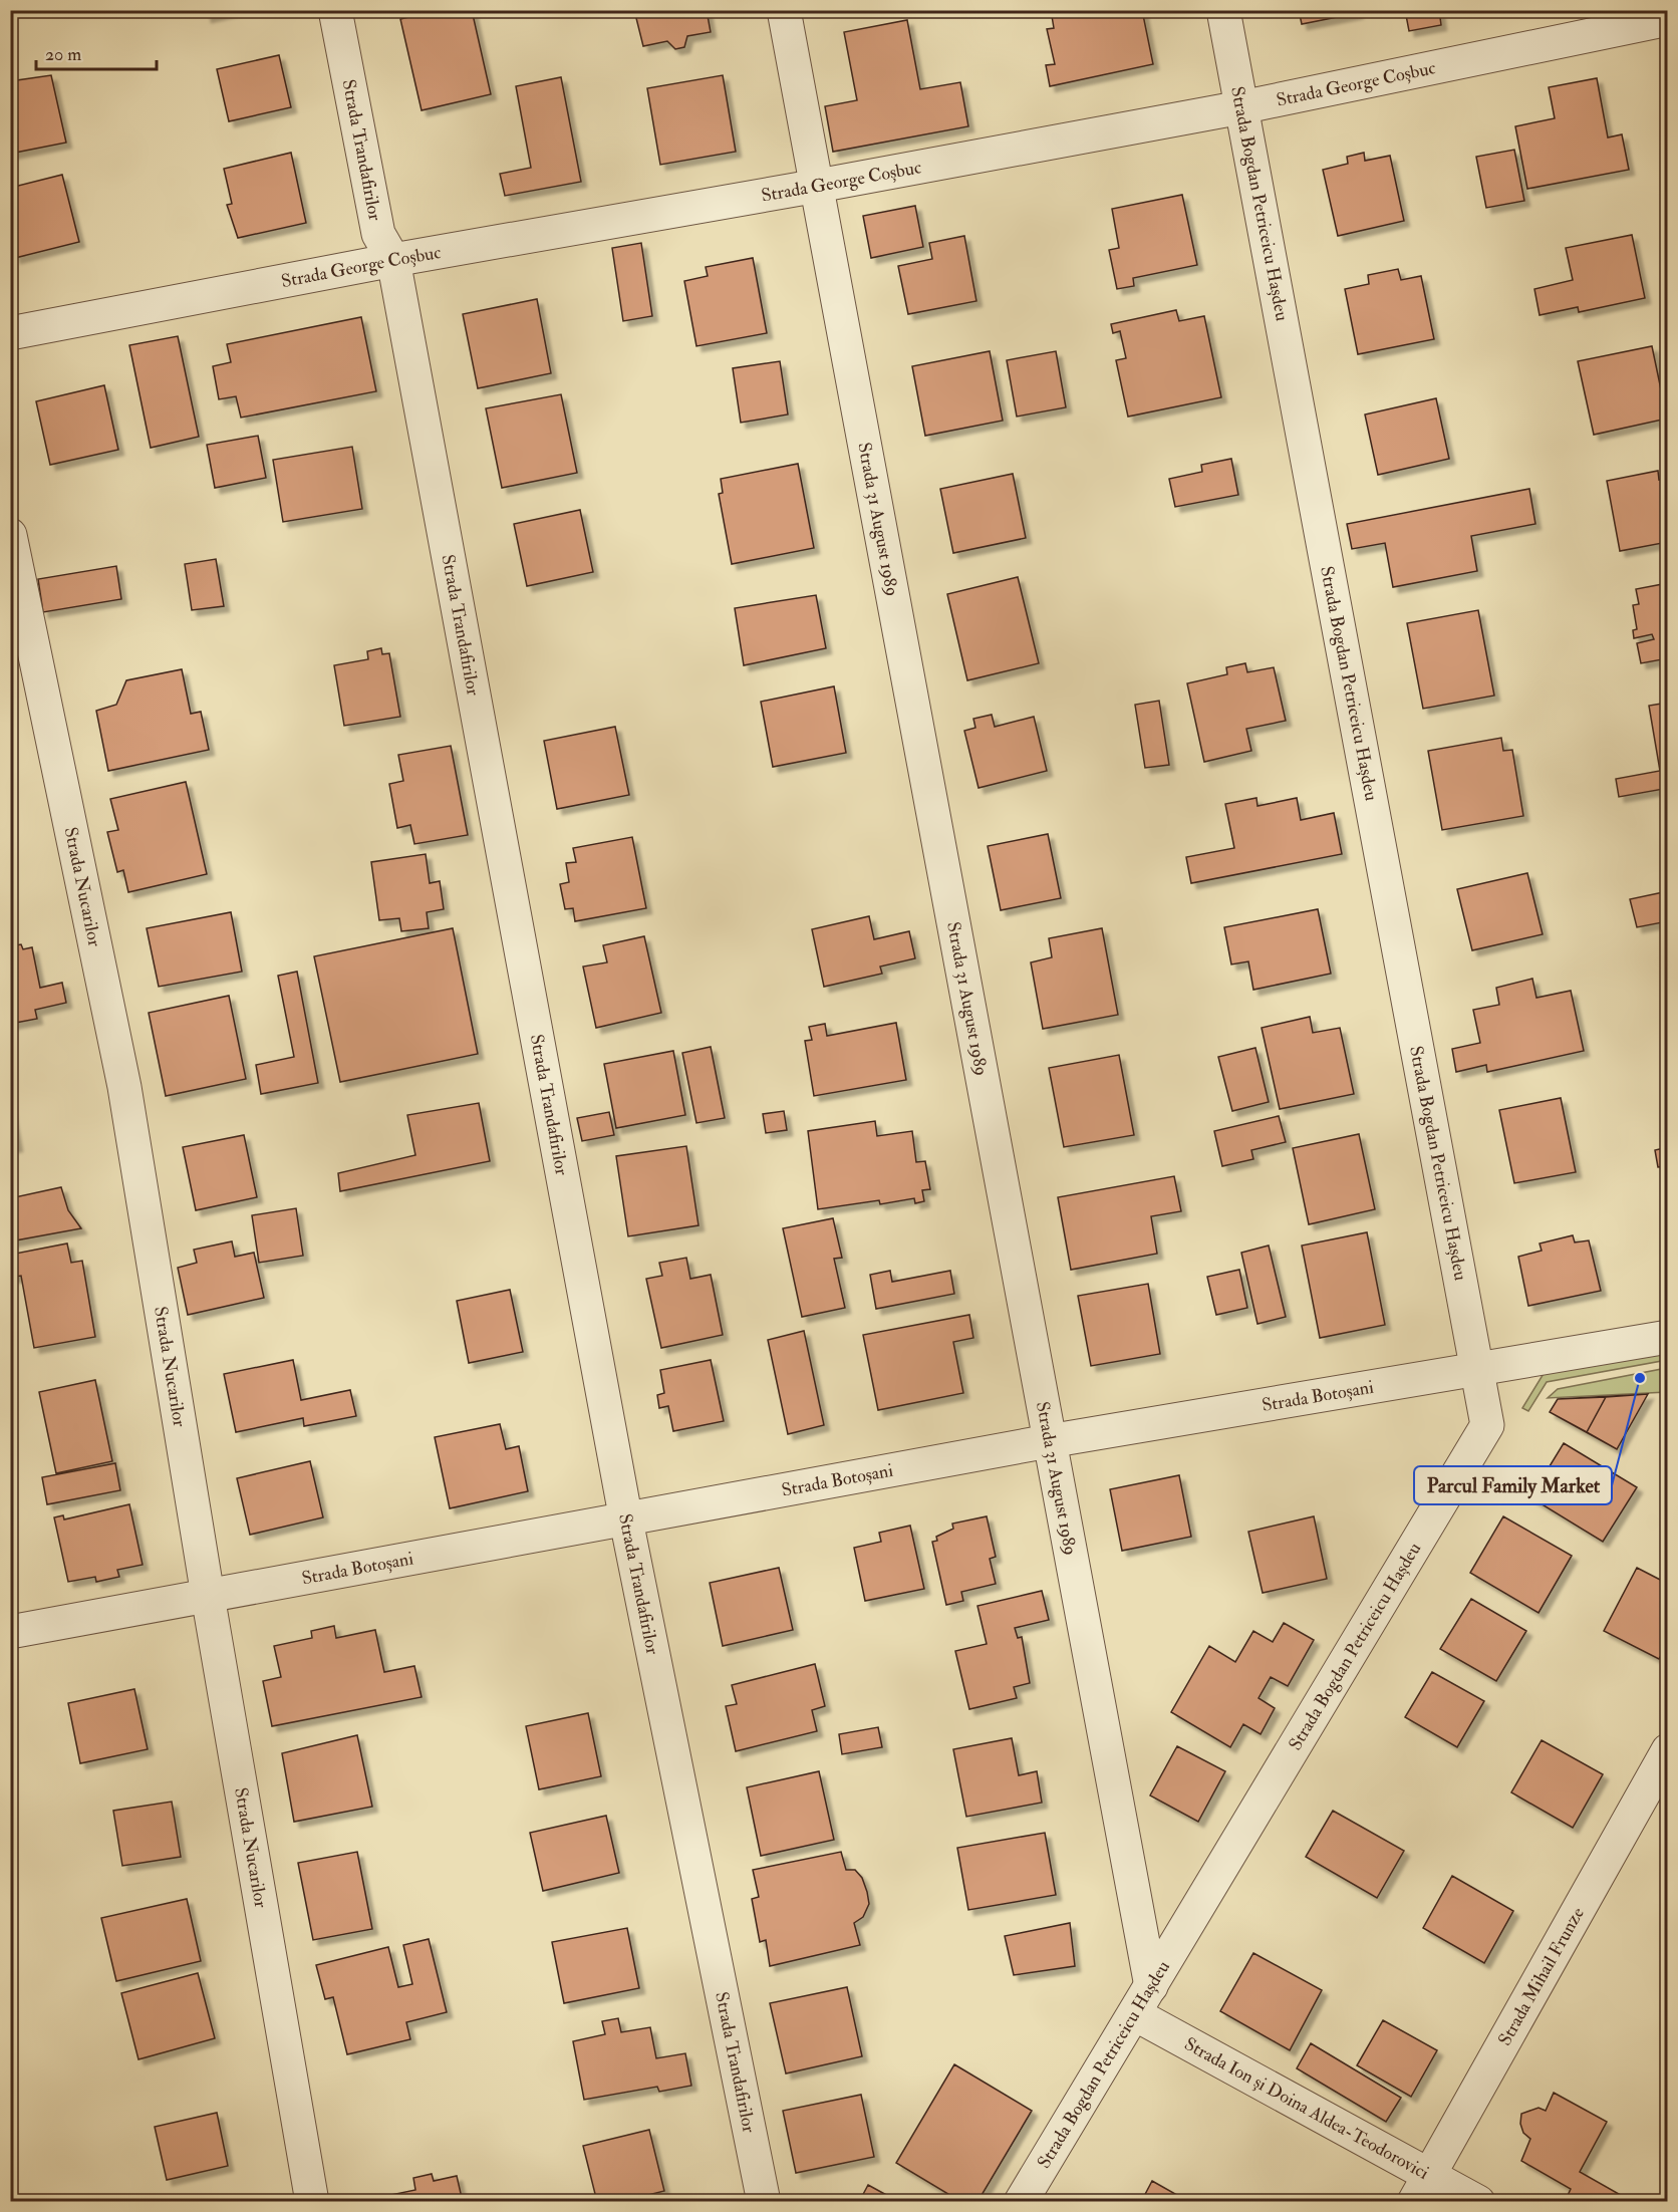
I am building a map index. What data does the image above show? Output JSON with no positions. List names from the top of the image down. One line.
{"streets":{"street":["Strada George Coșbuc","Strada Trandafirilor","Strada Bogdan Petriceicu Hașdeu","Strada 31 August 1989","Strada Nucarilor","Strada Botoșani","Strada Mihail Frunze","Strada Ion și Doina Aldea-Teodorovici"]},"crossings":[["Strada George Coșbuc","Strada Trandafirilor"],["Strada George Coșbuc","Strada Bogdan Petriceicu Hașdeu"],["Strada George Coșbuc","Strada 31 August 1989"],["Strada Trandafirilor","Strada Botoșani"],["Strada Bogdan Petriceicu Hașdeu","Strada 31 August 1989"],["Strada Bogdan Petriceicu Hașdeu","Strada Botoșani"],["Strada Bogdan Petriceicu Hașdeu","Strada Ion și Doina Aldea-Teodorovici"],["Strada 31 August 1989","Strada Botoșani"],["Strada 31 August 1989","Strada Ion și Doina Aldea-Teodorovici"],["Strada Nucarilor","Strada Botoșani"],["Strada Mihail Frunze","Strada Ion și Doina Aldea-Teodorovici"]],"places":["Parcul Family Market"],"scale_bar":"20 m"}
